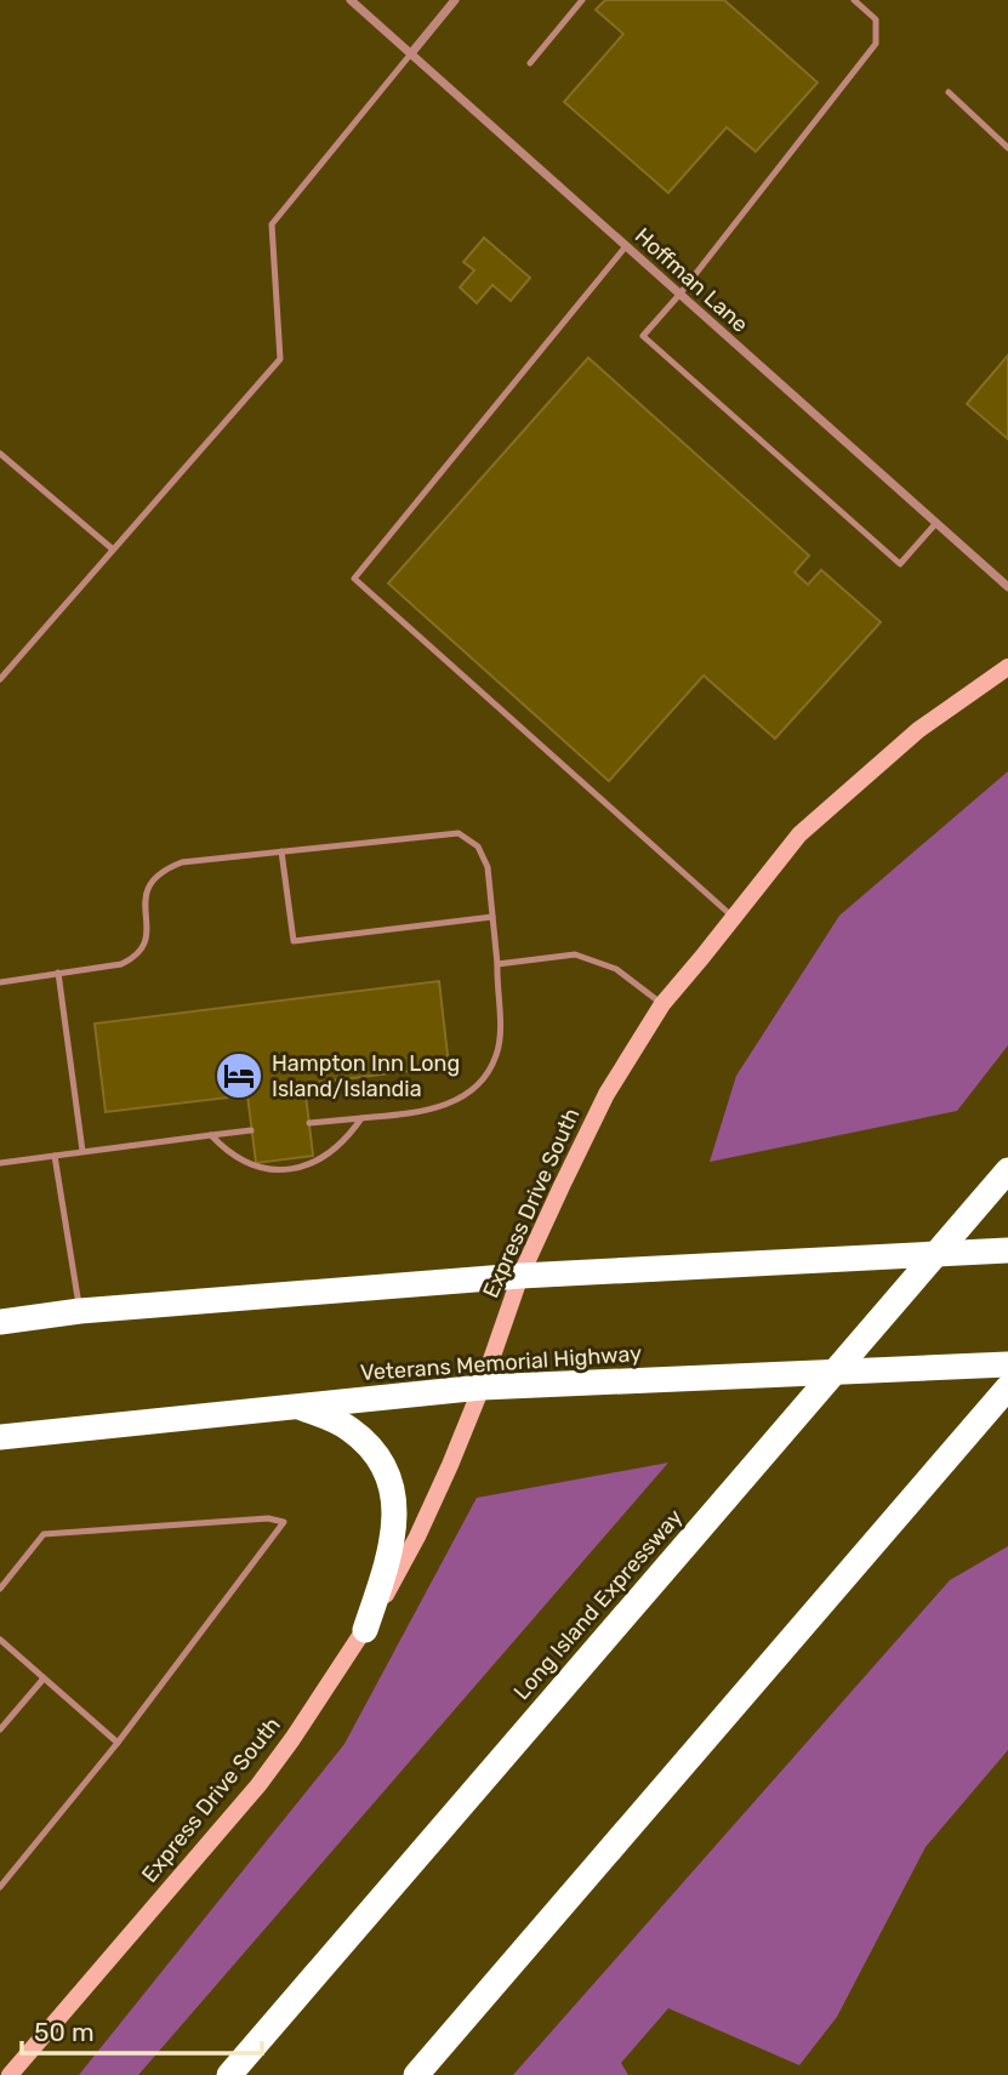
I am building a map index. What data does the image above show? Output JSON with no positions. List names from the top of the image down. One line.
{"streets":{"highway":["Veterans Memorial Highway","Long Island Expressway"],"main road":["Express Drive South"],"street":["Hoffman Lane"]},"crossings":[["Express Drive South","Veterans Memorial Highway"]],"places":{"hotel":["Hampton Inn Long Island/Islandia"]},"scale_bar":"50 m"}
